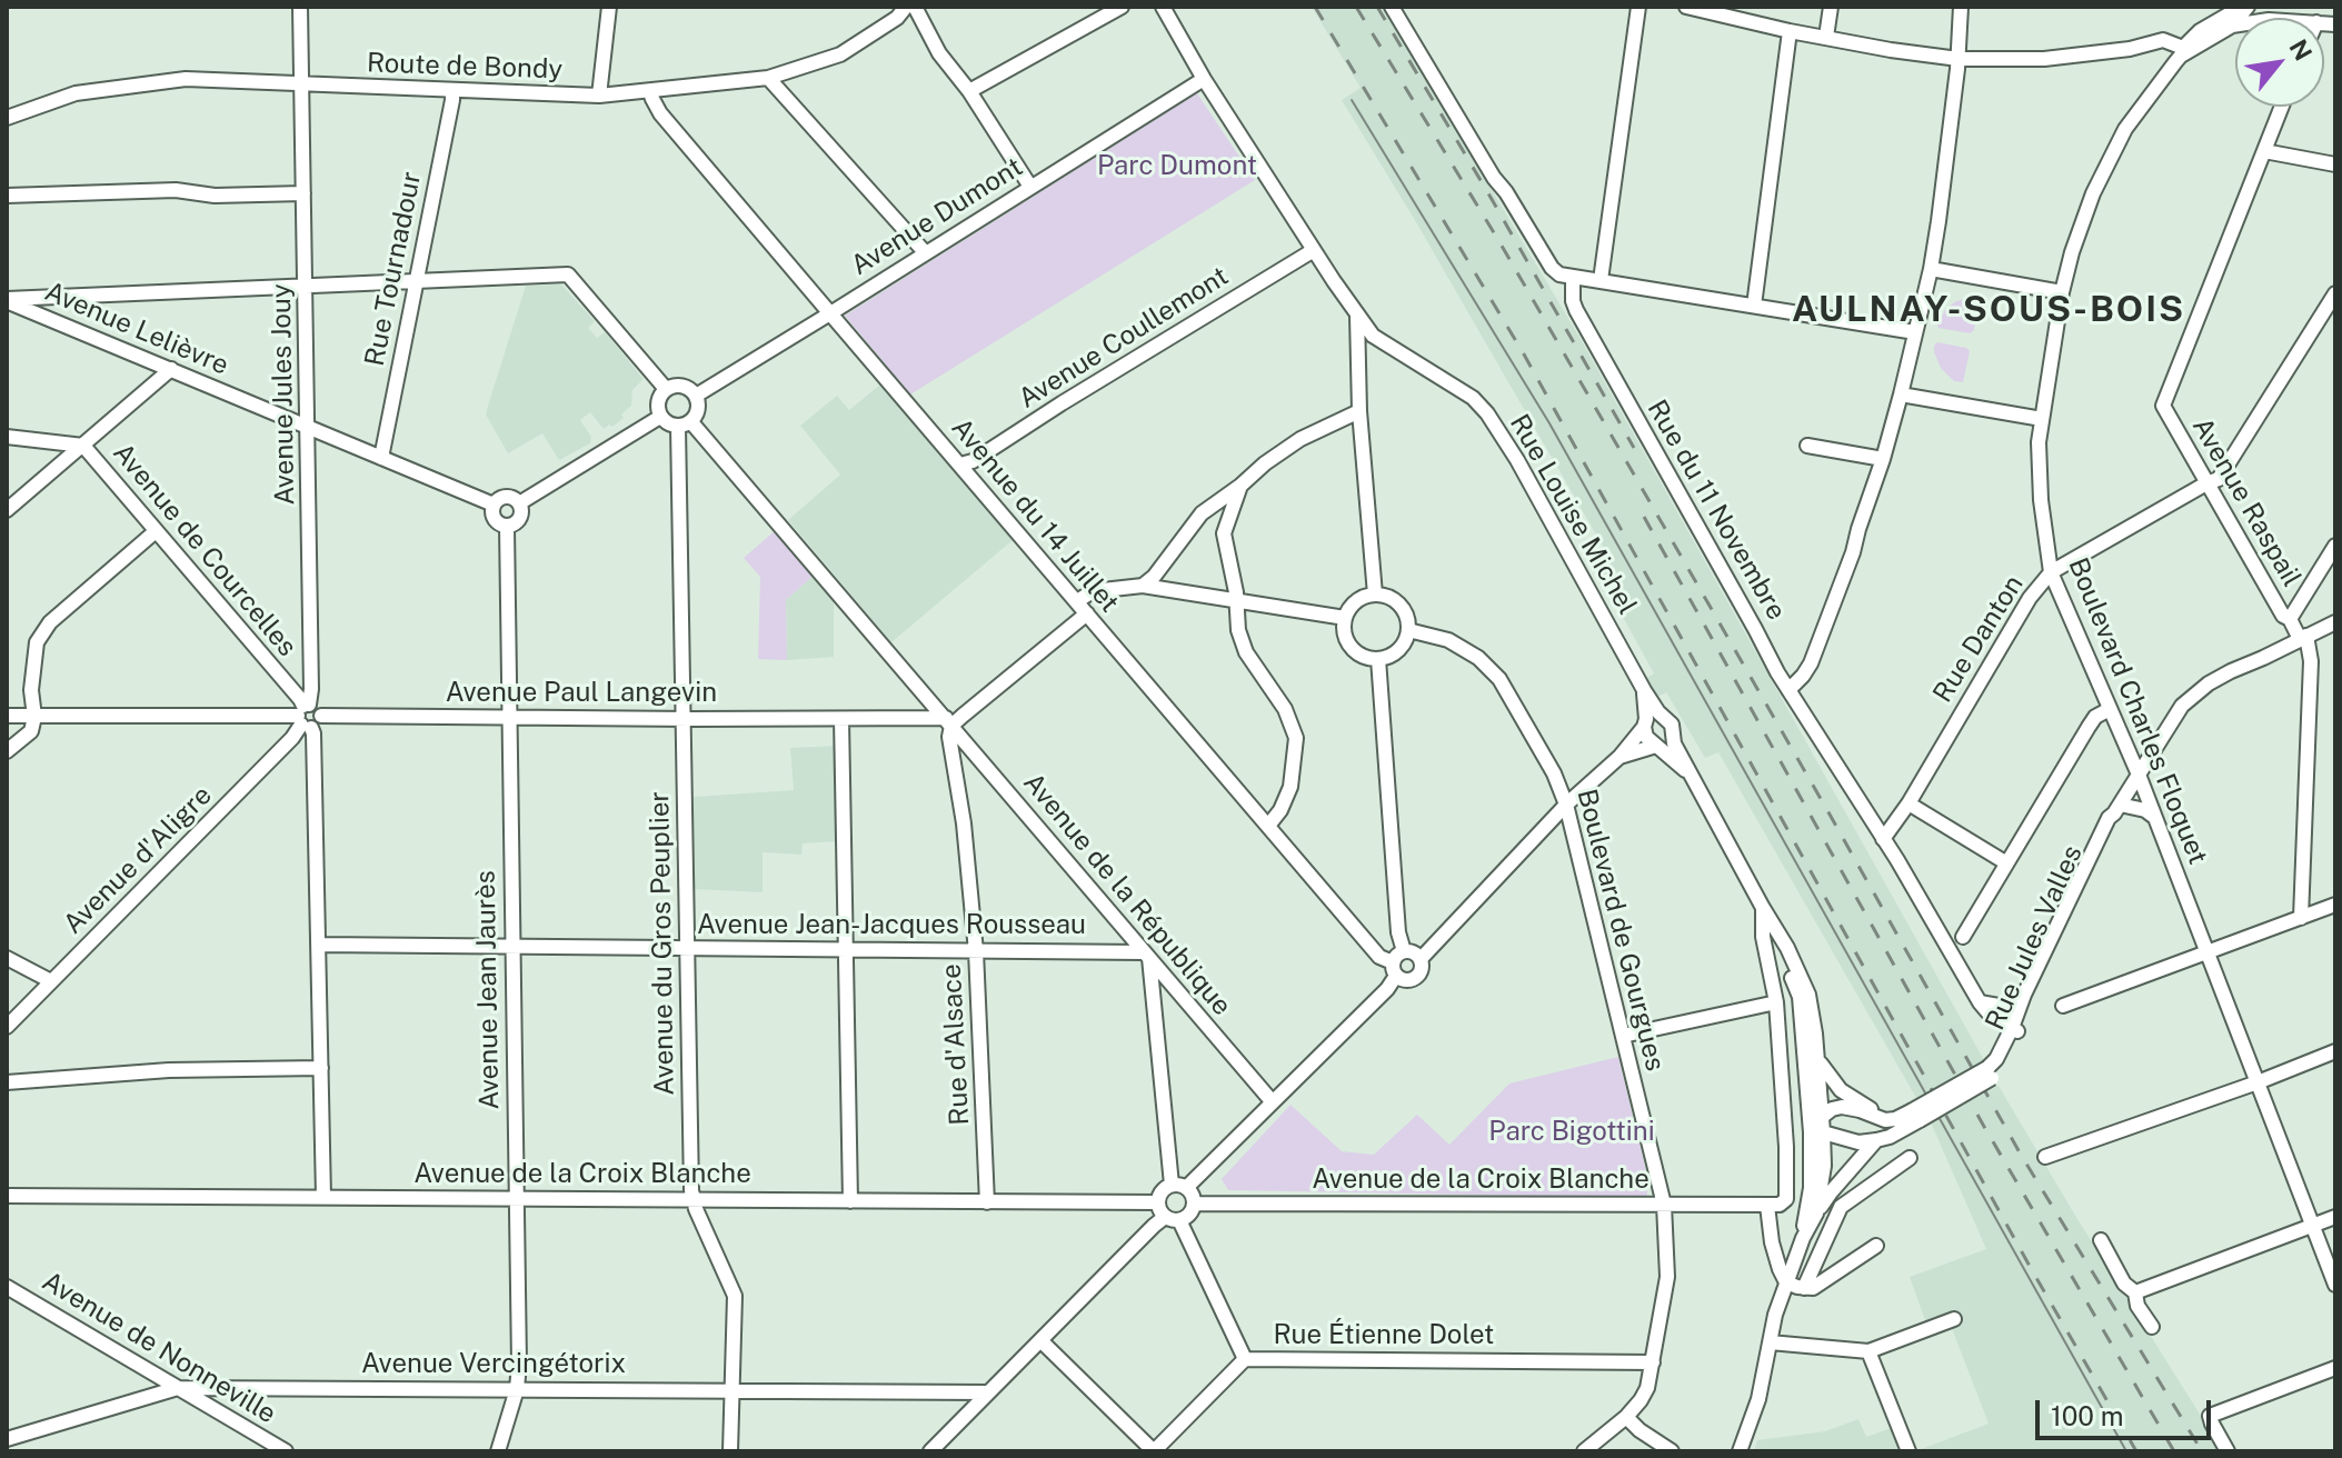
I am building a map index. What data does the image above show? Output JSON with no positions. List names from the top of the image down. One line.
{"streets":{"street":["Route de Bondy","Avenue Dumont","Rue Tournadour","Avenue Lelièvre","Avenue Coullemont","Avenue Jules Jouy","Avenue Raspail","Rue du 11 Novembre","Rue Louise Michel","Avenue du 14 Juillet","Avenue de Courcelles","Rue Danton","Avenue Paul Langevin","Boulevard Charles Floquet","Avenue d'Aligre","Avenue de la République","Avenue Jean-Jacques Rousseau","Boulevard de Gourgues","Rue Jules Valles","Avenue du Gros Peuplier","Avenue Jean Jaurès","Rue d'Alsace","Avenue de la Croix Blanche","Rue Étienne Dolet","Avenue de Nonneville","Avenue Vercingétorix"]},"crossings":[["Route de Bondy","Rue Tournadour"],["Route de Bondy","Avenue Jules Jouy"],["Route de Bondy","Avenue du 14 Juillet"],["Avenue Dumont","Rue Louise Michel"],["Avenue Dumont","Avenue du 14 Juillet"],["Avenue Dumont","Avenue de la République"],["Avenue Dumont","Avenue du Gros Peuplier"],["Rue Tournadour","Avenue Lelièvre"],["Avenue Lelièvre","Avenue Jules Jouy"],["Avenue Lelièvre","Avenue Jean Jaurès"],["Avenue Coullemont","Rue Louise Michel"],["Avenue Coullemont","Avenue du 14 Juillet"],["Avenue Jules Jouy","Avenue de Courcelles"],["Avenue Jules Jouy","Avenue d'Aligre"],["Avenue Jules Jouy","Avenue Jean-Jacques Rousseau"],["Avenue Jules Jouy","Avenue de la Croix Blanche"],["Avenue Raspail","Rue Danton"],["Avenue Raspail","Rue Jules Valles"],["Rue du 11 Novembre","Rue Danton"],["Rue du 11 Novembre","Rue Jules Valles"],["Rue Louise Michel","Avenue de la Croix Blanche"],["Avenue de Courcelles","Avenue Paul Langevin"],["Avenue de Courcelles","Avenue d'Aligre"],["Rue Danton","Boulevard Charles Floquet"],["Avenue Paul Langevin","Avenue de la République"],["Avenue Paul Langevin","Avenue du Gros Peuplier"],["Avenue Paul Langevin","Avenue Jean Jaurès"],["Avenue Paul Langevin","Rue d'Alsace"],["Boulevard Charles Floquet","Rue Jules Valles"],["Avenue de la République","Avenue Jean-Jacques Rousseau"],["Avenue de la République","Avenue du Gros Peuplier"],["Avenue de la République","Rue d'Alsace"],["Avenue Jean-Jacques Rousseau","Avenue du Gros Peuplier"],["Avenue Jean-Jacques Rousseau","Avenue Jean Jaurès"],["Avenue Jean-Jacques Rousseau","Rue d'Alsace"],["Boulevard de Gourgues","Avenue de la Croix Blanche"],["Boulevard de Gourgues","Rue Étienne Dolet"],["Avenue du Gros Peuplier","Avenue de la Croix Blanche"],["Avenue du Gros Peuplier","Avenue Vercingétorix"],["Avenue Jean Jaurès","Avenue de la Croix Blanche"],["Avenue Jean Jaurès","Avenue Vercingétorix"],["Rue d'Alsace","Avenue de la Croix Blanche"],["Avenue de Nonneville","Avenue Vercingétorix"]],"districts":["AULNAY-SOUS-BOIS"],"parks":["Parc Dumont","Parc Bigottini"],"scale_bar":"100 m","north":"top right"}
